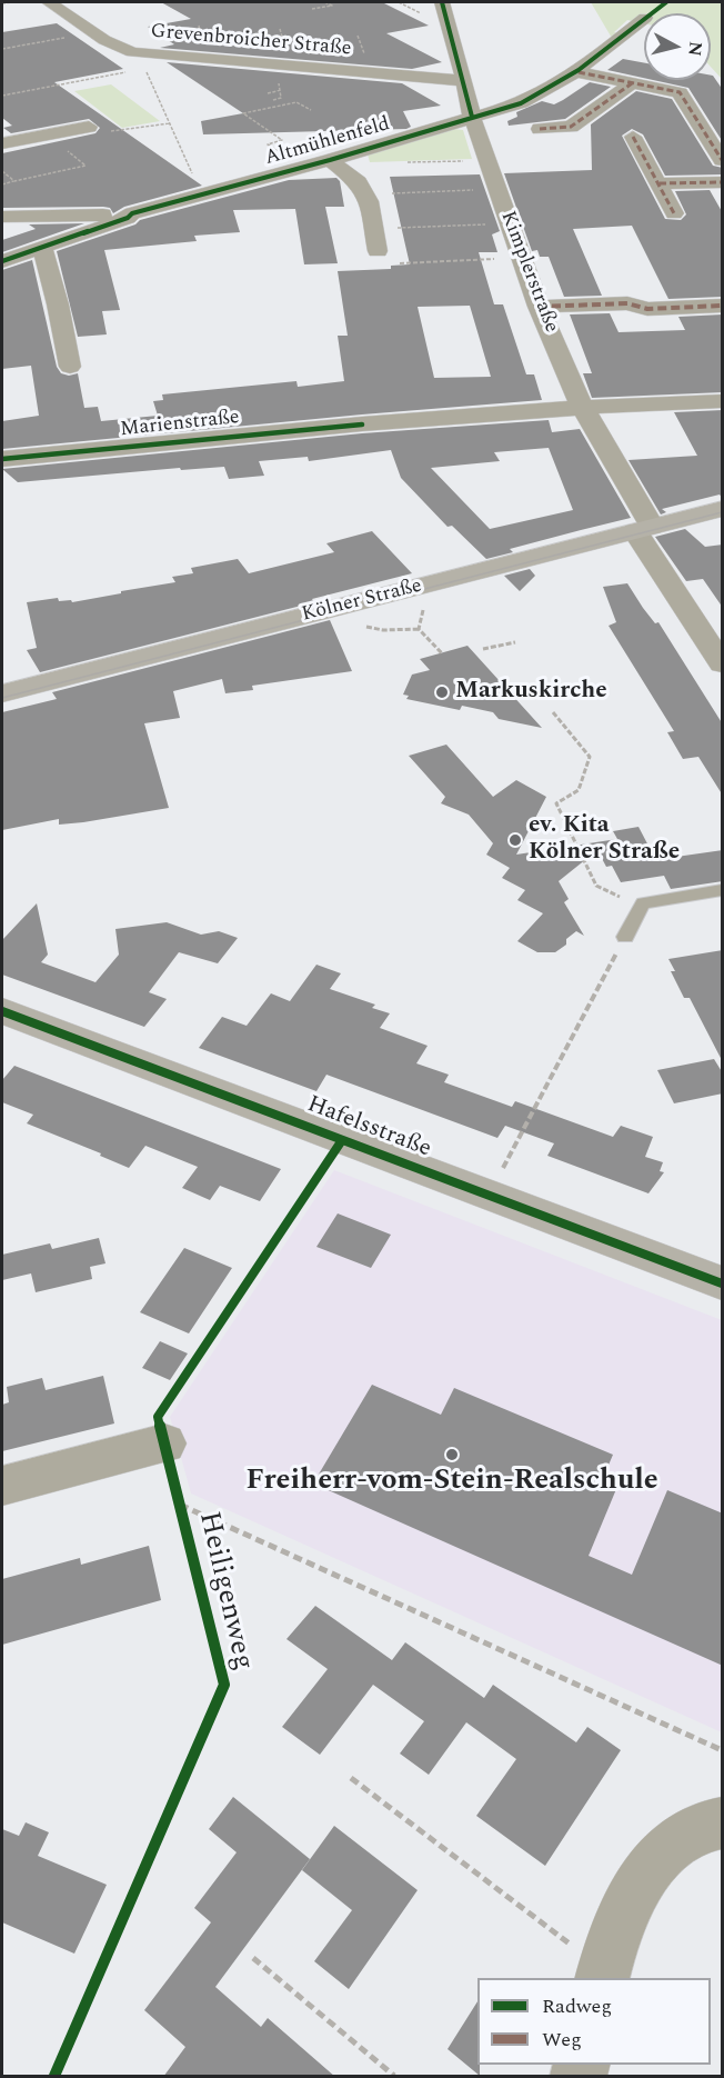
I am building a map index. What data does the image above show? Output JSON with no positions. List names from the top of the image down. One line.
{"streets":{"main road":["Kölner Straße","Hafelsstraße"],"street":["Grevenbroicher Straße","Altmühlenfeld","Kimplerstraße","Marienstraße"],"cycle path":["Heiligenweg"]},"crossings":[["Grevenbroicher Straße","Kimplerstraße"],["Altmühlenfeld","Kimplerstraße"],["Kimplerstraße","Marienstraße"],["Kimplerstraße","Kölner Straße"]],"places":["Markuskirche","ev. Kita Kölner Straße","Freiherr-vom-Stein-Realschule"],"legend":["Radweg","Weg"],"north":"right"}
